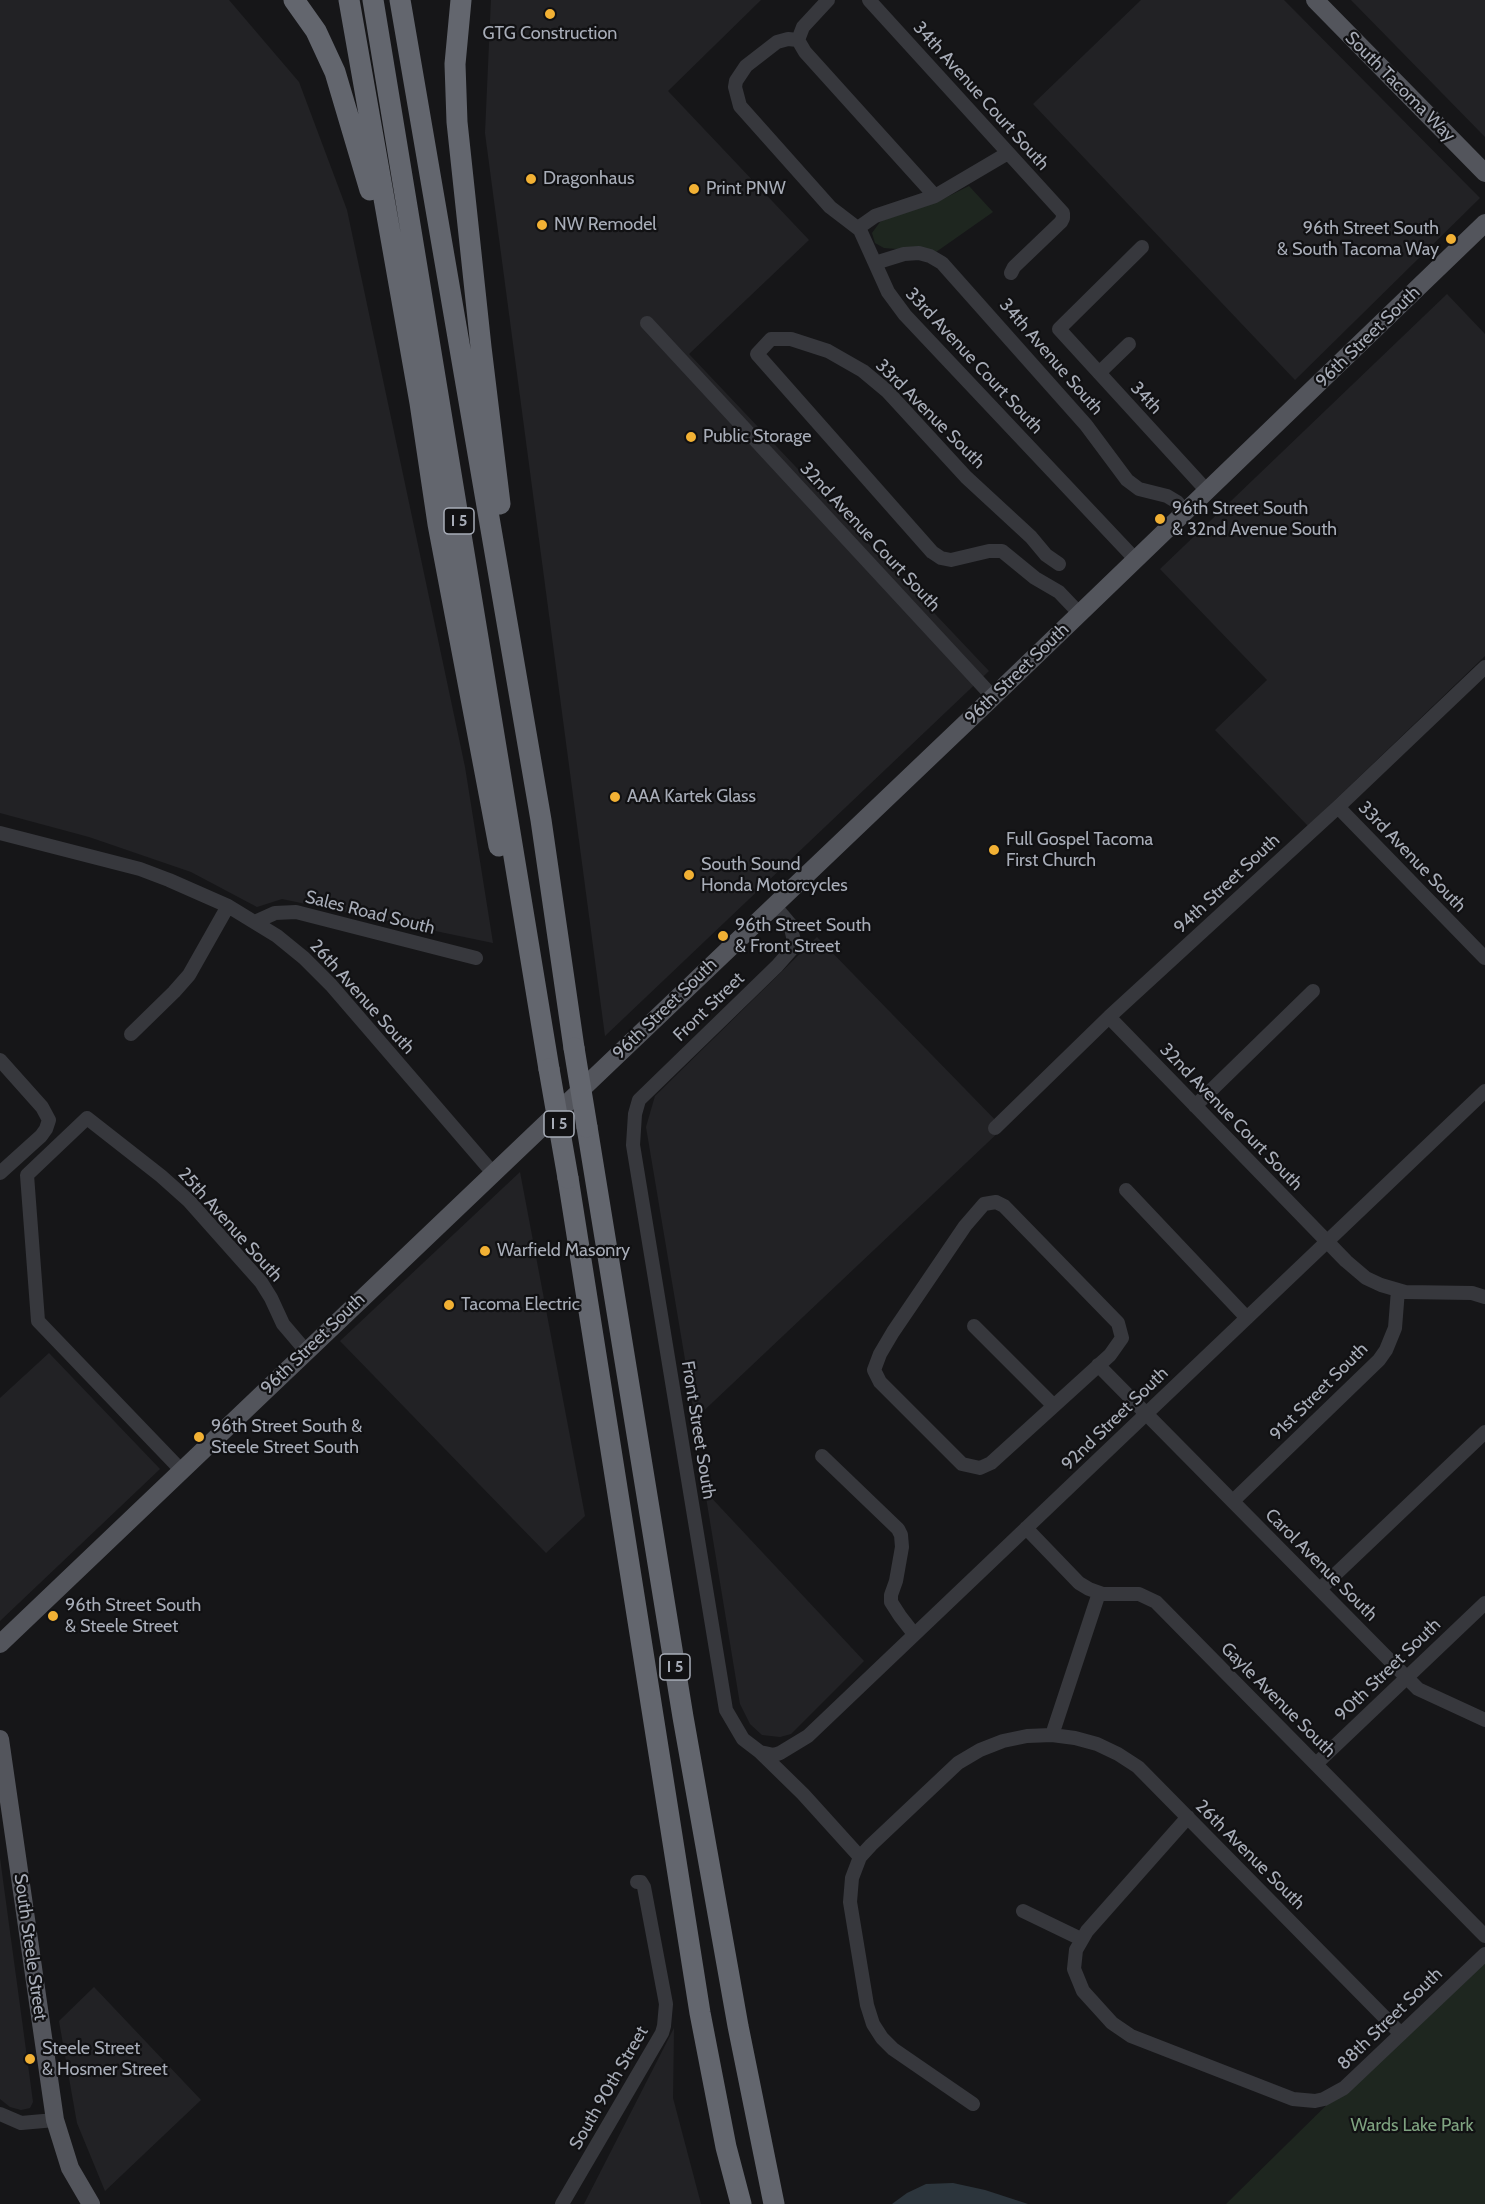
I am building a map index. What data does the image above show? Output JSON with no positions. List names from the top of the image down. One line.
{"streets":{"highway":["I 5"],"main road":["South Tacoma Way","96th Street South","South Steele Street"],"street":["34th Avenue Court South","34th Avenue South","33rd Avenue Court South","34th","33rd Avenue South","32nd Avenue Court South","94th Street South","Sales Road South","26th Avenue South","Front Street","25th Avenue South","91st Street South","92nd Street South","Front Street South","Carol Avenue South","90th Street South","Gayle Avenue South","88th Street South","South 90th Street"]},"crossings":[["96th Street South","34th Avenue South"],["96th Street South","33rd Avenue Court South"],["96th Street South","34th"],["96th Street South","32nd Avenue Court South"],["96th Street South","26th Avenue South"],["96th Street South","Front Street"],["96th Street South","25th Avenue South"],["34th Avenue South","33rd Avenue Court South"],["33rd Avenue South","32nd Avenue Court South"],["33rd Avenue South","94th Street South"],["32nd Avenue Court South","94th Street South"],["32nd Avenue Court South","91st Street South"],["32nd Avenue Court South","92nd Street South"],["Sales Road South","26th Avenue South"],["26th Avenue South","88th Street South"],["Front Street","Front Street South"],["91st Street South","Carol Avenue South"],["92nd Street South","Front Street South"],["92nd Street South","Carol Avenue South"],["Carol Avenue South","90th Street South"],["90th Street South","Gayle Avenue South"]],"parks":["Wards Lake Park"],"places":["GTG Construction","Dragonhaus","Print PNW","NW Remodel","96th Street South & South Tacoma Way","Public Storage","96th Street South & 32nd Avenue South","AAA Kartek Glass","Full Gospel Tacoma First Church","South Sound Honda Motorcycles","96th Street South & Front Street","Warfield Masonry","Tacoma Electric","96th Street South & Steele Street South","96th Street South & Steele Street","Steele Street & Hosmer Street"]}
